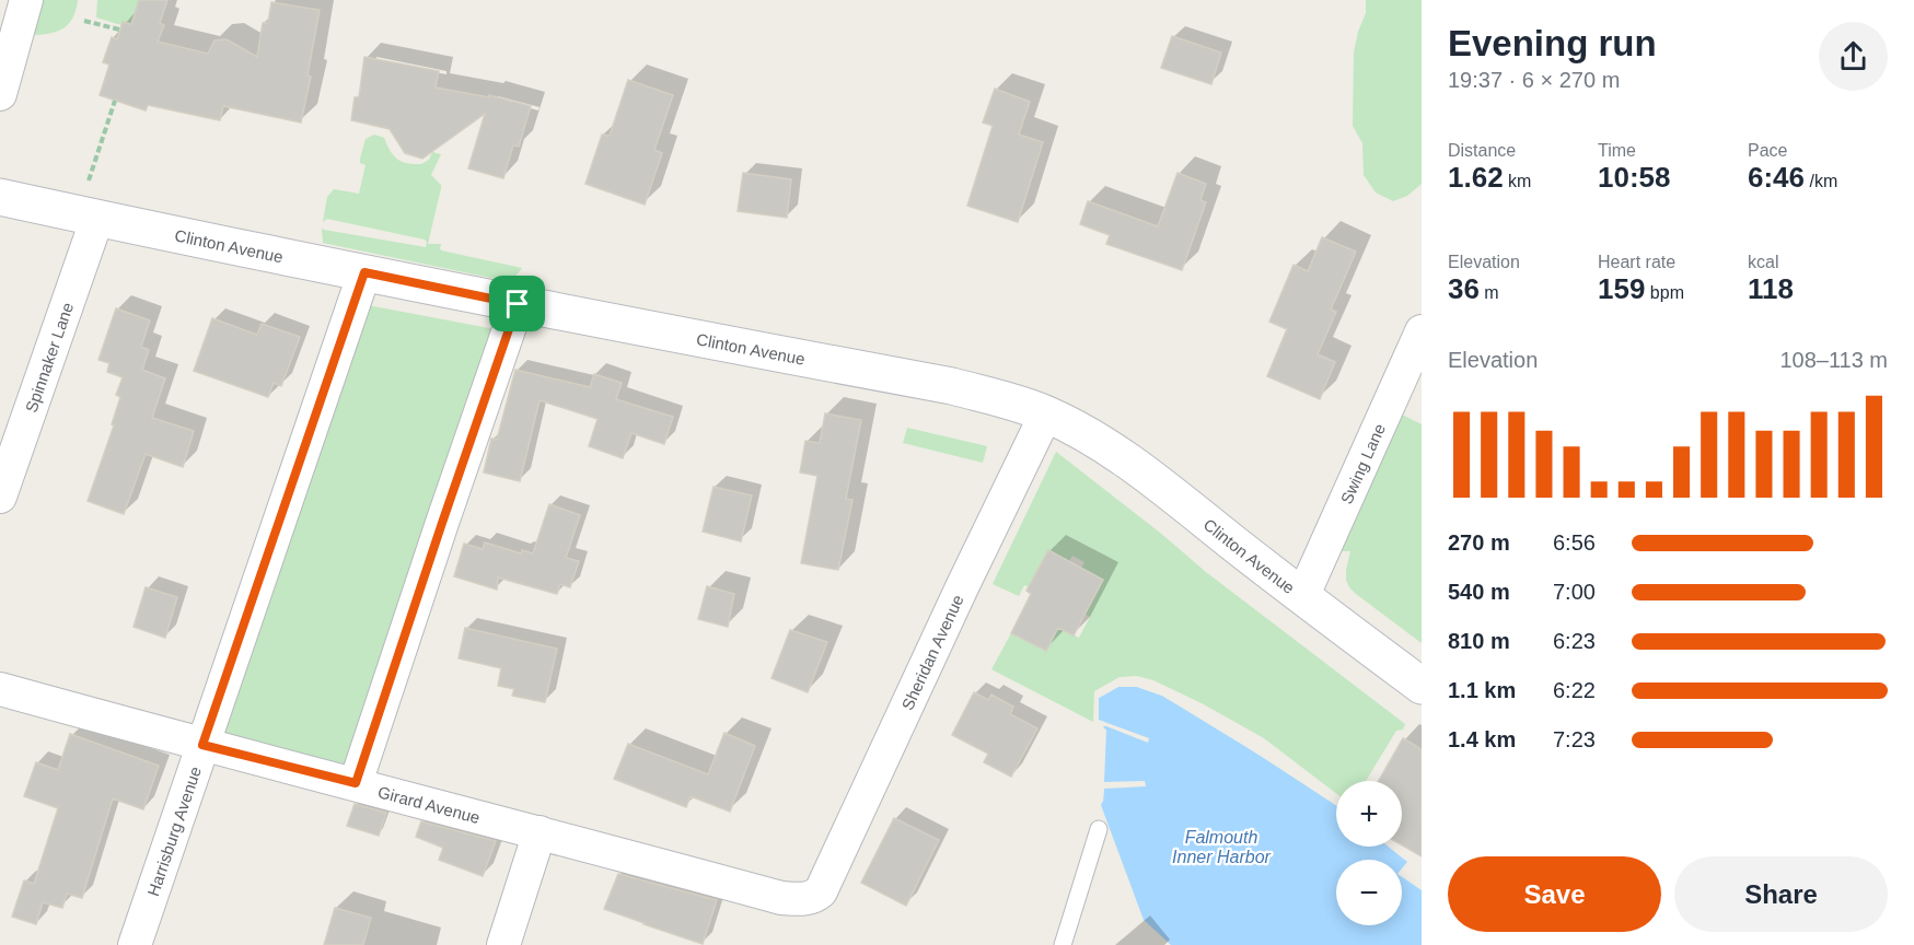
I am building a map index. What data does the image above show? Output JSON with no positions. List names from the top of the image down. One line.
{"streets":{"street":["Clinton Avenue","Spinnaker Lane","Swing Lane","Sheridan Avenue","Girard Avenue","Harrisburg Avenue"]},"crossings":[["Clinton Avenue","Spinnaker Lane"],["Clinton Avenue","Swing Lane"],["Clinton Avenue","Sheridan Avenue"],["Clinton Avenue","Harrisburg Avenue"],["Sheridan Avenue","Girard Avenue"],["Girard Avenue","Harrisburg Avenue"]],"water":["Falmouth Inner Harbor"],"page":{"heading":["Evening run","19:37 · 6 × 270 m"],"stats":[["Distance","1.62 km"],["Time","10:58"],["Pace","6:46 /km"],["Elevation","36 m"],["Heart rate","159 bpm"],["kcal","118"]],"chart":["Elevation","108–113 m"],"list":[{"name":"270 m","note":"6:56"},{"name":"540 m","note":"7:00"},{"name":"810 m","note":"6:23"},{"name":"1.1 km","note":"6:22"},{"name":"1.4 km","note":"7:23"}],"map_buttons":["+","−"],"buttons":["Save","Share"]}}
